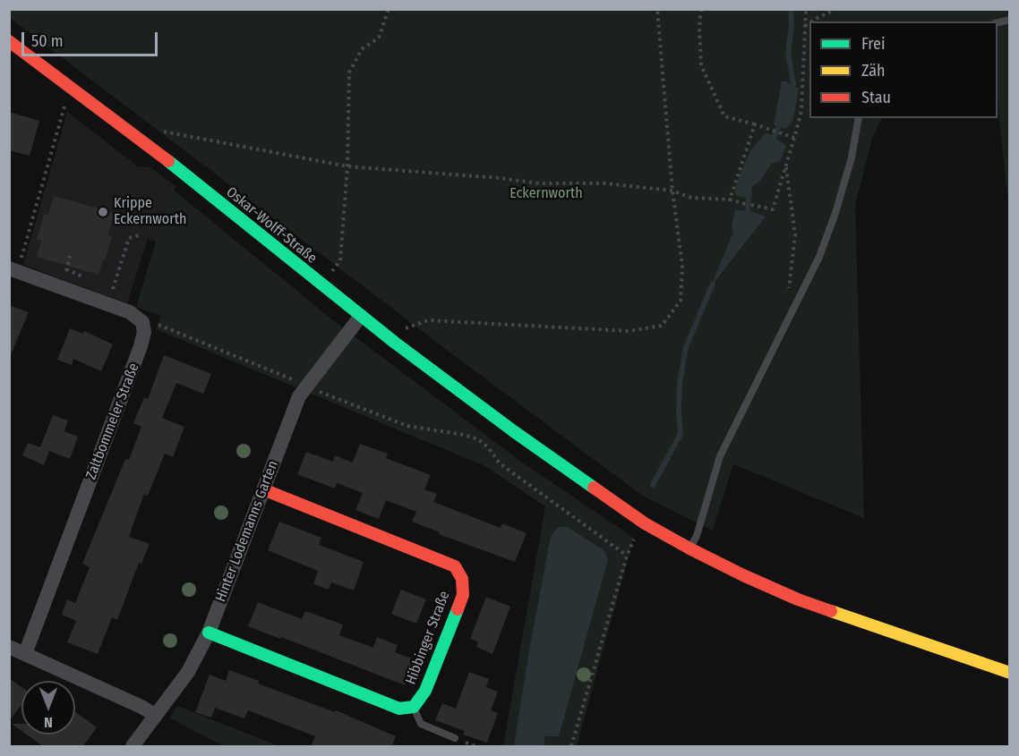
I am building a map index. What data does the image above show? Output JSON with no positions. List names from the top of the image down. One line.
{"streets":{"street":["Oskar-Wolff-Straße","Zaltbommeler Straße","Hinter Lodemanns Garten","Hibbinger Straße"]},"crossings":[["Oskar-Wolff-Straße","Hinter Lodemanns Garten"],["Hinter Lodemanns Garten","Hibbinger Straße"]],"parks":["Eckernworth"],"places":["Krippe Eckernworth"],"legend":["Frei","Zäh","Stau"],"scale_bar":"50 m","north":"bottom"}
